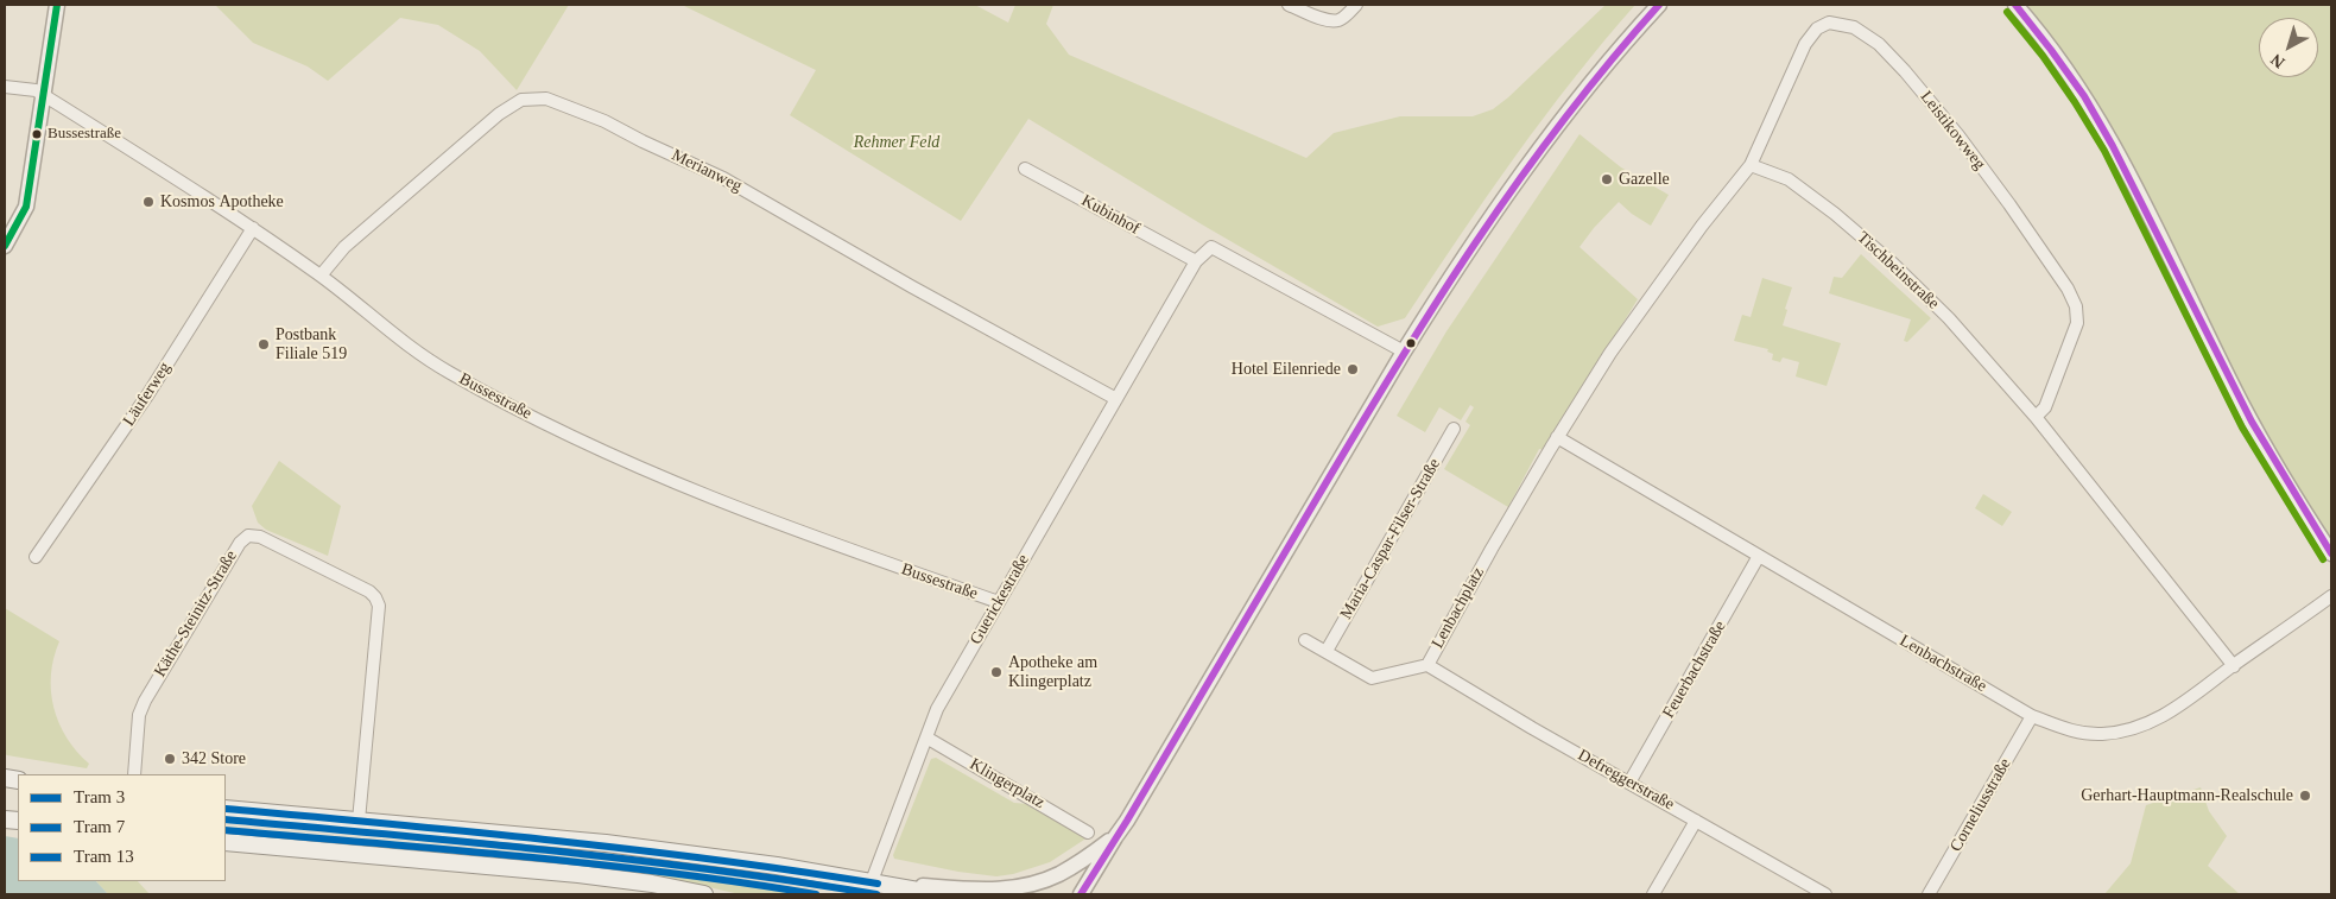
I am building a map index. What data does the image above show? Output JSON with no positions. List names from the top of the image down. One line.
{"streets":{"street":["Leistikowweg","Merianweg","Kubinhof","Tischbeinstraße","Läuferweg","Bussestraße","Maria-Caspar-Filser-Straße","Guerickestraße","Lenbachplatz","Käthe-Steinitz-Straße","Lenbachstraße","Feuerbachstraße","Defreggerstraße","Klingerplatz","Corneliusstraße"]},"crossings":[["Leistikowweg","Tischbeinstraße"],["Merianweg","Bussestraße"],["Merianweg","Guerickestraße"],["Kubinhof","Guerickestraße"],["Tischbeinstraße","Lenbachstraße"],["Läuferweg","Bussestraße"],["Bussestraße","Guerickestraße"],["Maria-Caspar-Filser-Straße","Lenbachplatz"],["Guerickestraße","Klingerplatz"],["Lenbachplatz","Lenbachstraße"],["Lenbachplatz","Defreggerstraße"],["Lenbachstraße","Feuerbachstraße"],["Lenbachstraße","Corneliusstraße"],["Feuerbachstraße","Defreggerstraße"]],"parks":["Rehmer Feld"],"places":["Bussestraße","Gazelle","Kosmos Apotheke","Postbank Filiale 519","Hotel Eilenriede","Apotheke am Klingerplatz","342 Store","Gerhart-Hauptmann-Realschule"],"lines":["tram line 13","tram line 3","tram line 7"],"legend":["Tram 3","Tram 7","Tram 13"],"north":"bottom left"}
